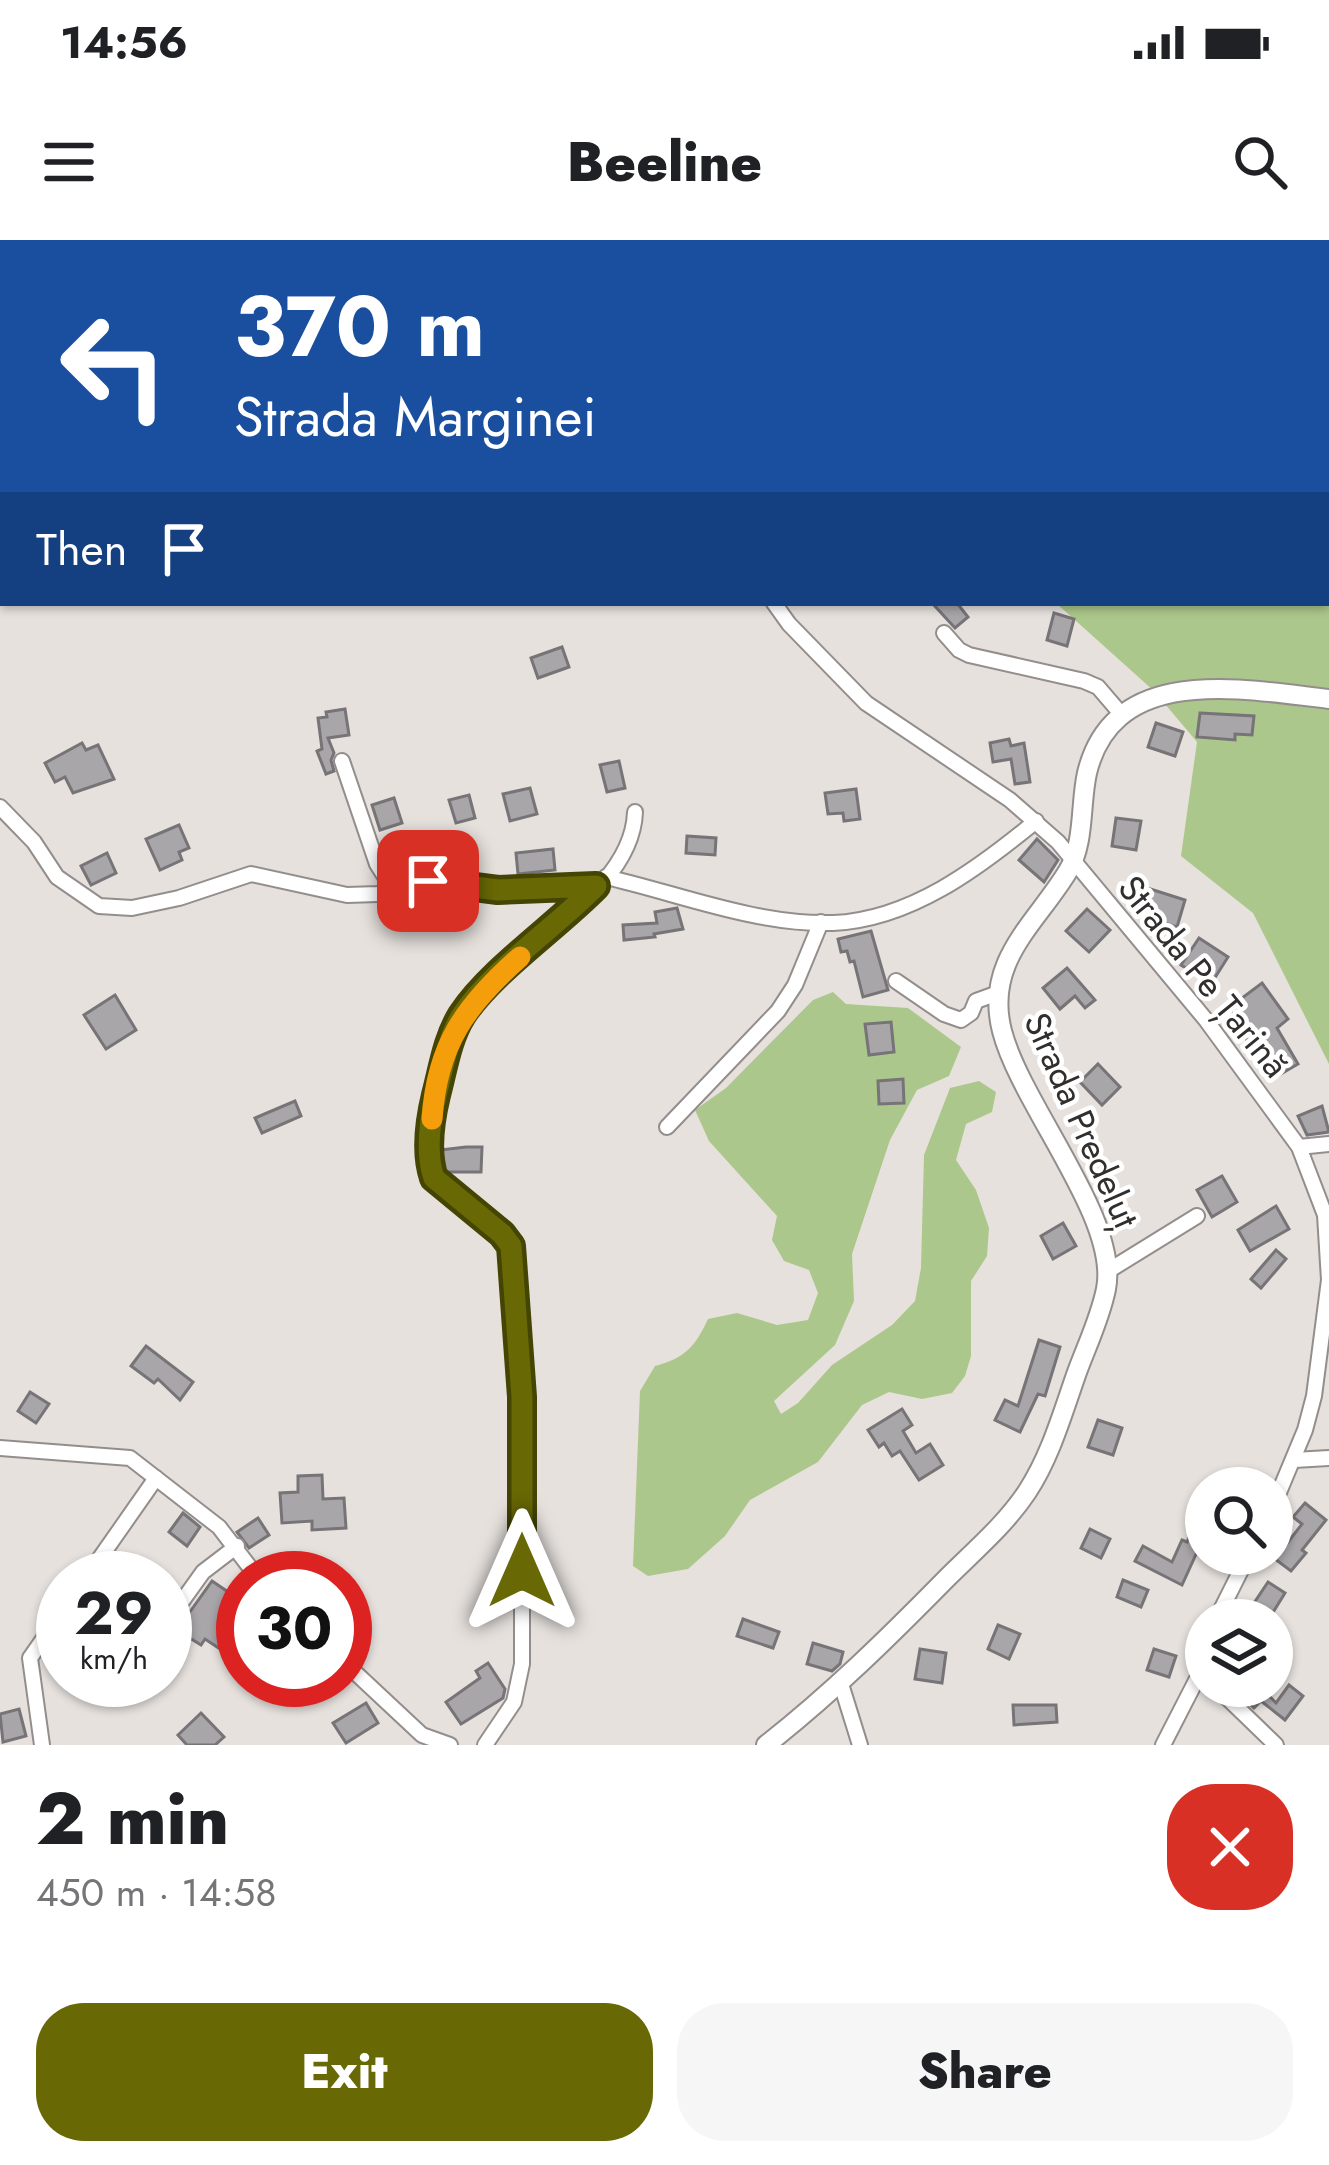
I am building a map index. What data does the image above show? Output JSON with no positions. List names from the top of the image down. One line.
{"streets":{"main road":["Strada Predeluț"],"street":["Strada Pe Țarină"]},"crossings":[["Strada Pe Țarină","Strada Predeluț"]],"page":{"status":"14:56","header":"Beeline","turn":["370 m","Strada Marginei"],"then":"Then","speed":"29 km/h","limit":"30","heading":["2 min","450 m · 14:58"],"buttons":["Exit","Share"]}}
